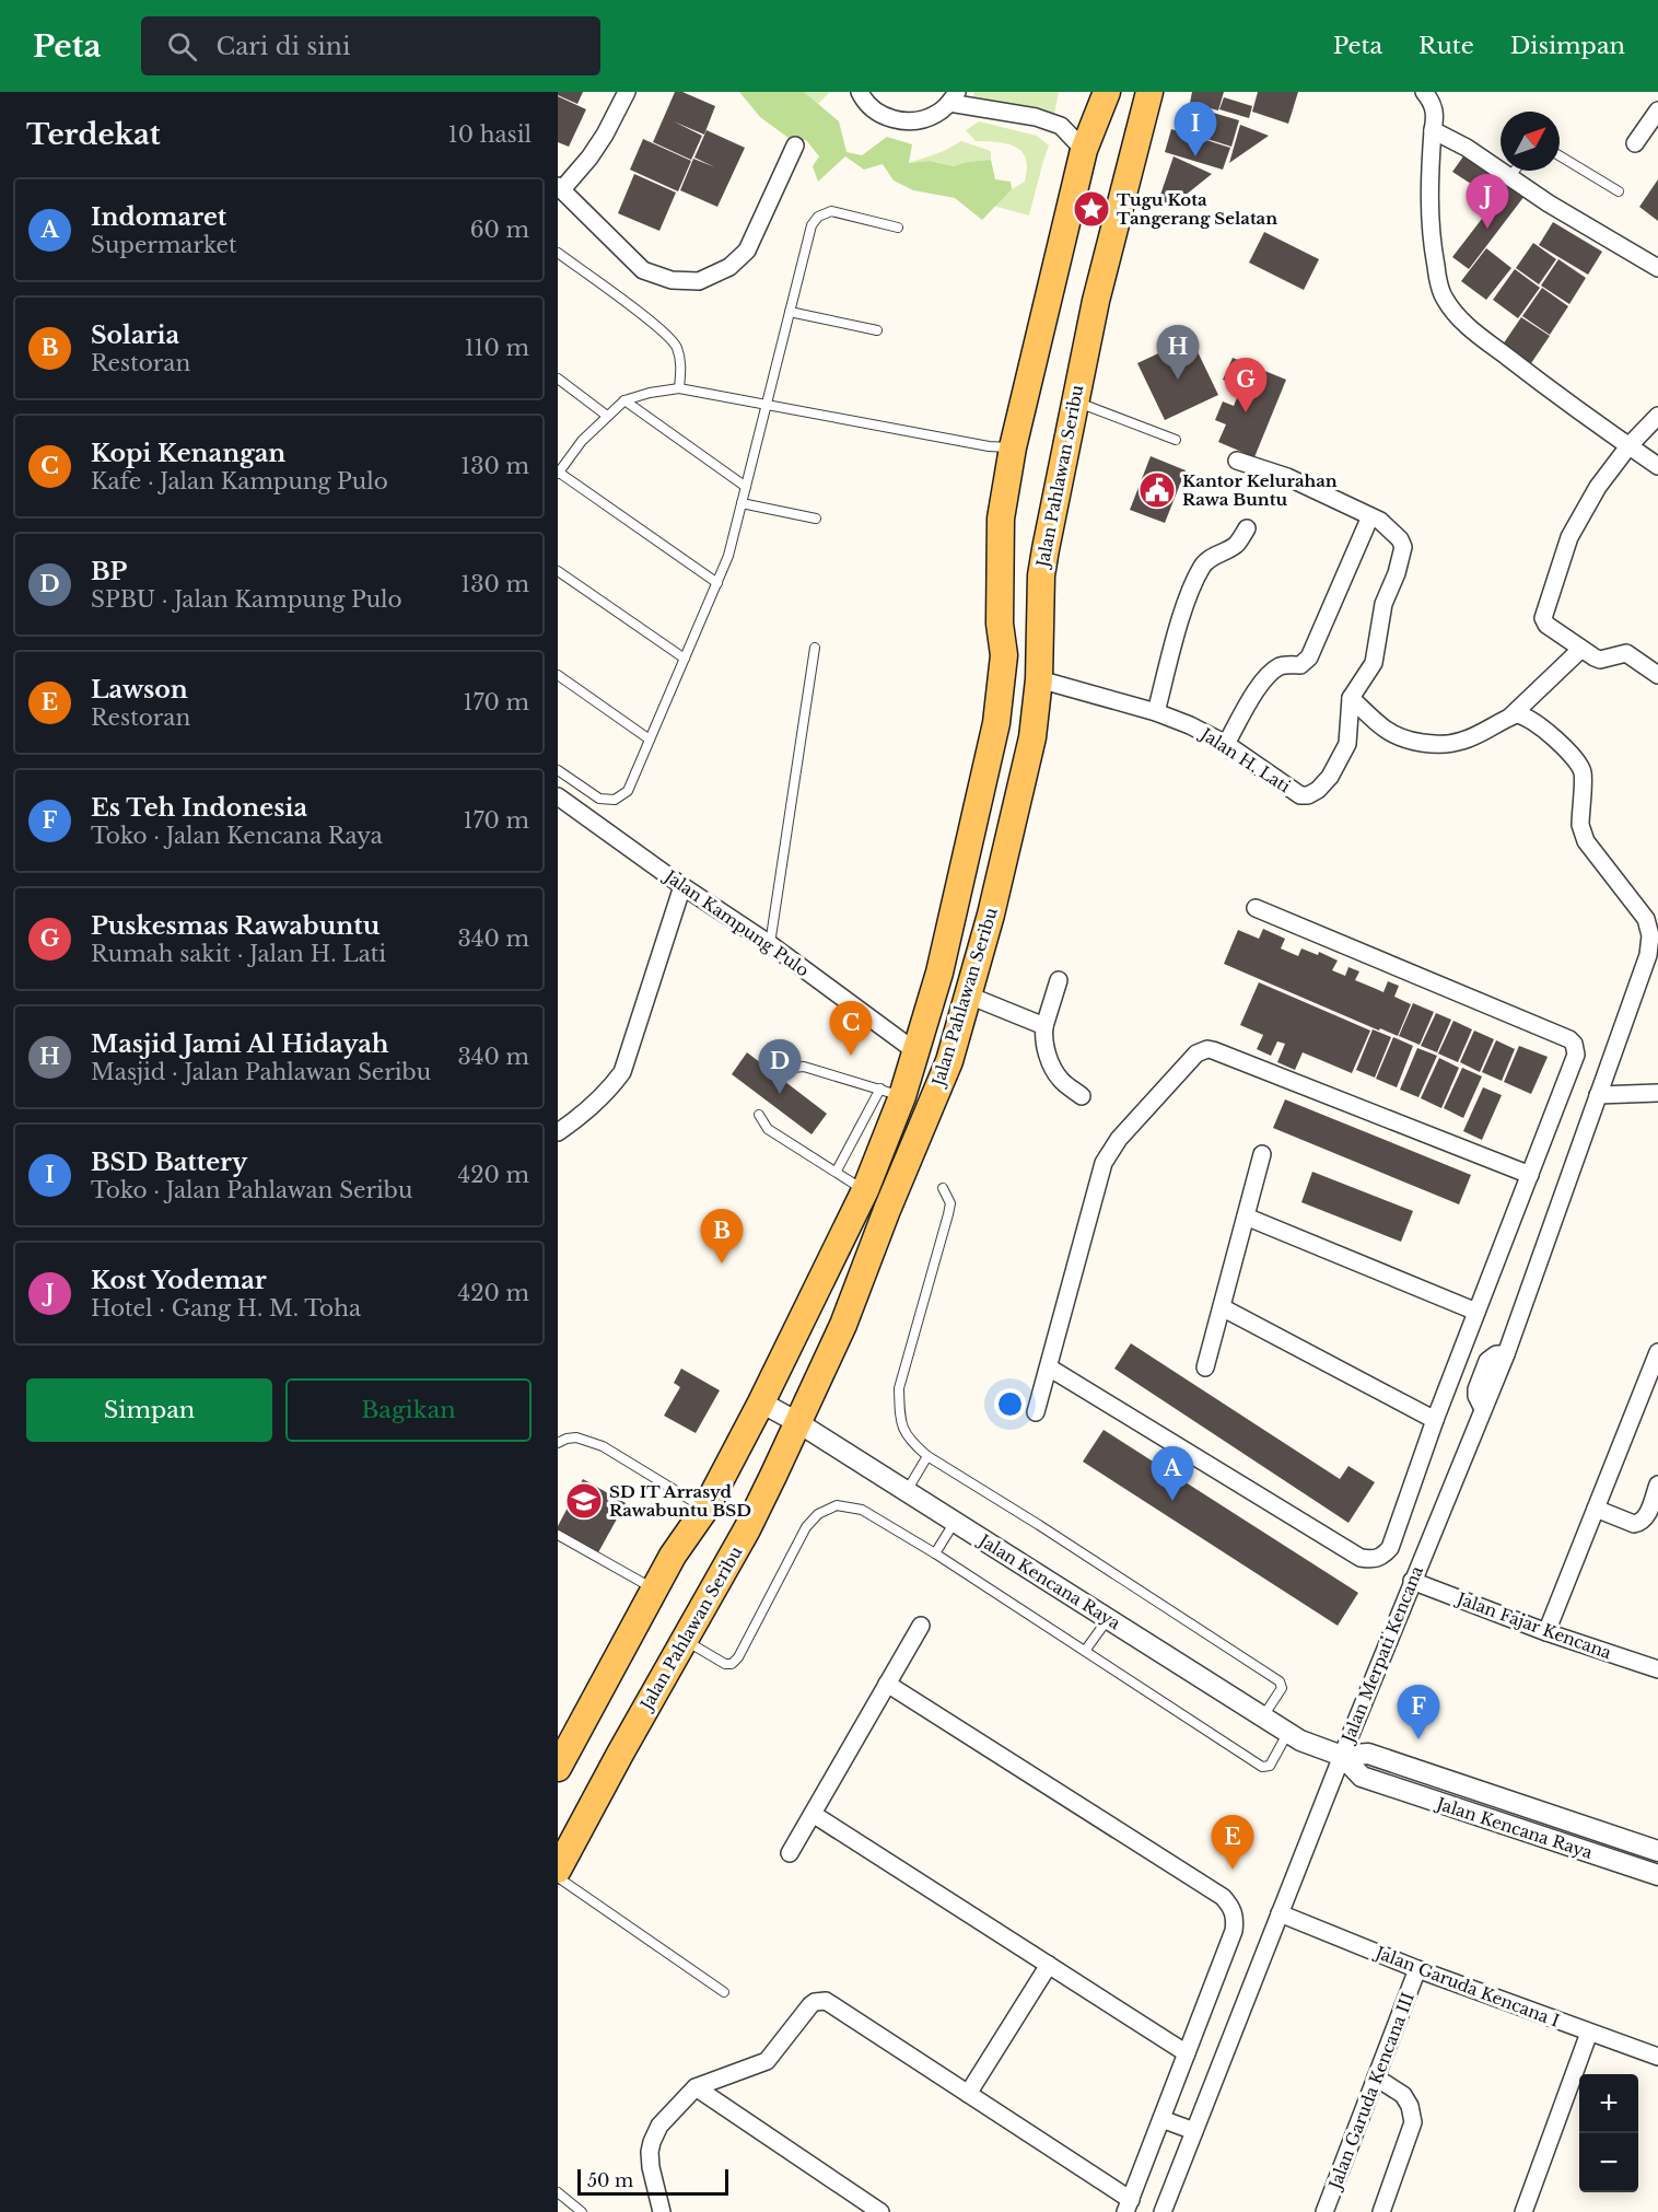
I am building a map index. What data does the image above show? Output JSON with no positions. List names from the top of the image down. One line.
{"streets":{"main road":["Jalan Pahlawan Seribu"],"street":["Jalan H. Lati","Jalan Kampung Pulo","Jalan Kencana Raya","Jalan Fajar Kencana","Jalan Merpati Kencana","Jalan Garuda Kencana I","Jalan Garuda Kencana III"]},"crossings":[["Jalan Pahlawan Seribu","Jalan H. Lati"],["Jalan Pahlawan Seribu","Jalan Kampung Pulo"],["Jalan Pahlawan Seribu","Jalan Kencana Raya"],["Jalan Kencana Raya","Jalan Merpati Kencana"],["Jalan Fajar Kencana","Jalan Merpati Kencana"],["Jalan Merpati Kencana","Jalan Garuda Kencana I"],["Jalan Garuda Kencana I","Jalan Garuda Kencana III"]],"places":{"place":["Tugu Kota Tangerang Selatan"],"public building":["Kantor Kelurahan Rawa Buntu"],"school or university":["SD IT Arrasyd Rawabuntu BSD"]},"scale_bar":"50 m","north":"top right","page":{"header":"Peta","search":"Cari di sini","nav":["Peta","Rute","Disimpan"],"heading":["Terdekat","10 hasil"],"pins":["I","J","H","G","C","D","B","A","F","E"],"list":[{"mark":"A","name":"Indomaret","note":"Supermarket","value":"60 m"},{"mark":"B","name":"Solaria","note":"Restoran","value":"110 m"},{"mark":"C","name":"Kopi Kenangan","note":"Kafe · Jalan Kampung Pulo","value":"130 m"},{"mark":"D","name":"BP","note":"SPBU · Jalan Kampung Pulo","value":"130 m"},{"mark":"E","name":"Lawson","note":"Restoran","value":"170 m"},{"mark":"F","name":"Es Teh Indonesia","note":"Toko · Jalan Kencana Raya","value":"170 m"},{"mark":"G","name":"Puskesmas Rawabuntu","note":"Rumah sakit · Jalan H. Lati","value":"340 m"},{"mark":"H","name":"Masjid Jami Al Hidayah","note":"Masjid · Jalan Pahlawan Seribu","value":"340 m"},{"mark":"I","name":"BSD Battery","note":"Toko · Jalan Pahlawan Seribu","value":"420 m"},{"mark":"J","name":"Kost Yodemar","note":"Hotel · Gang H. M. Toha","value":"420 m"}],"buttons":["Simpan","Bagikan"],"map_buttons":["+","−"],"scale":"50 m"}}
